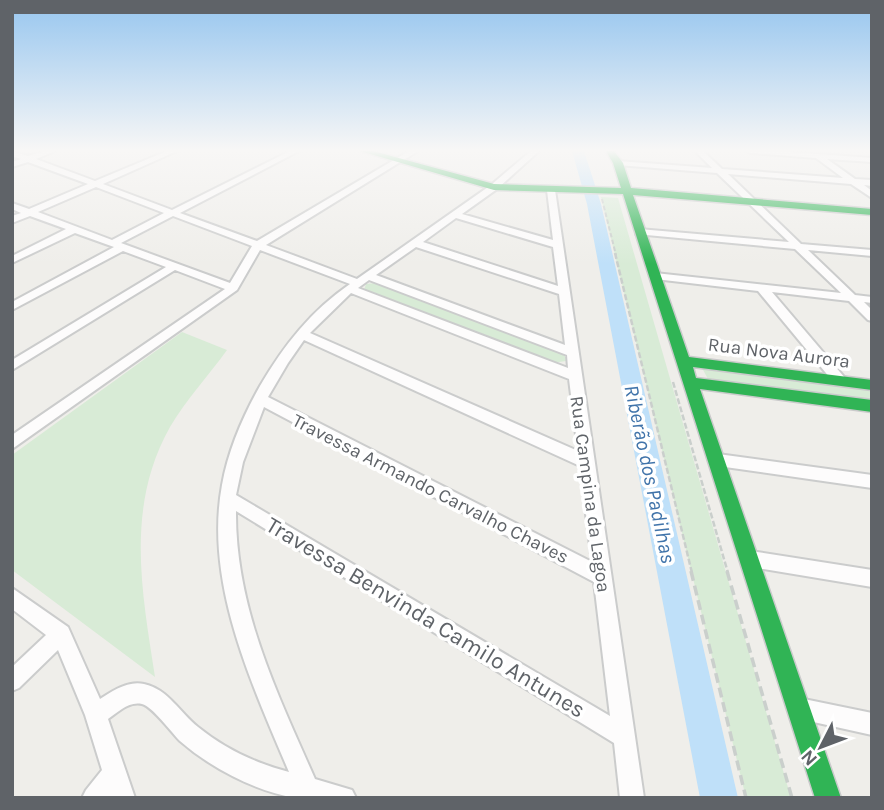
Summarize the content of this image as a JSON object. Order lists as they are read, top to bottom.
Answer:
{
  "streets": {
    "main road": ["Rua Nova Aurora"],
    "street": ["Travessa Armando Carvalho Chaves", "Rua Campina da Lagoa", "Travessa Benvinda Camilo Antunes"]
  },
  "crossings": [
    ["Travessa Armando Carvalho Chaves", "Rua Campina da Lagoa"],
    ["Rua Campina da Lagoa", "Travessa Benvinda Camilo Antunes"]
  ],
  "water": ["Riberão dos Padilhas"],
  "north": "bottom left"
}
